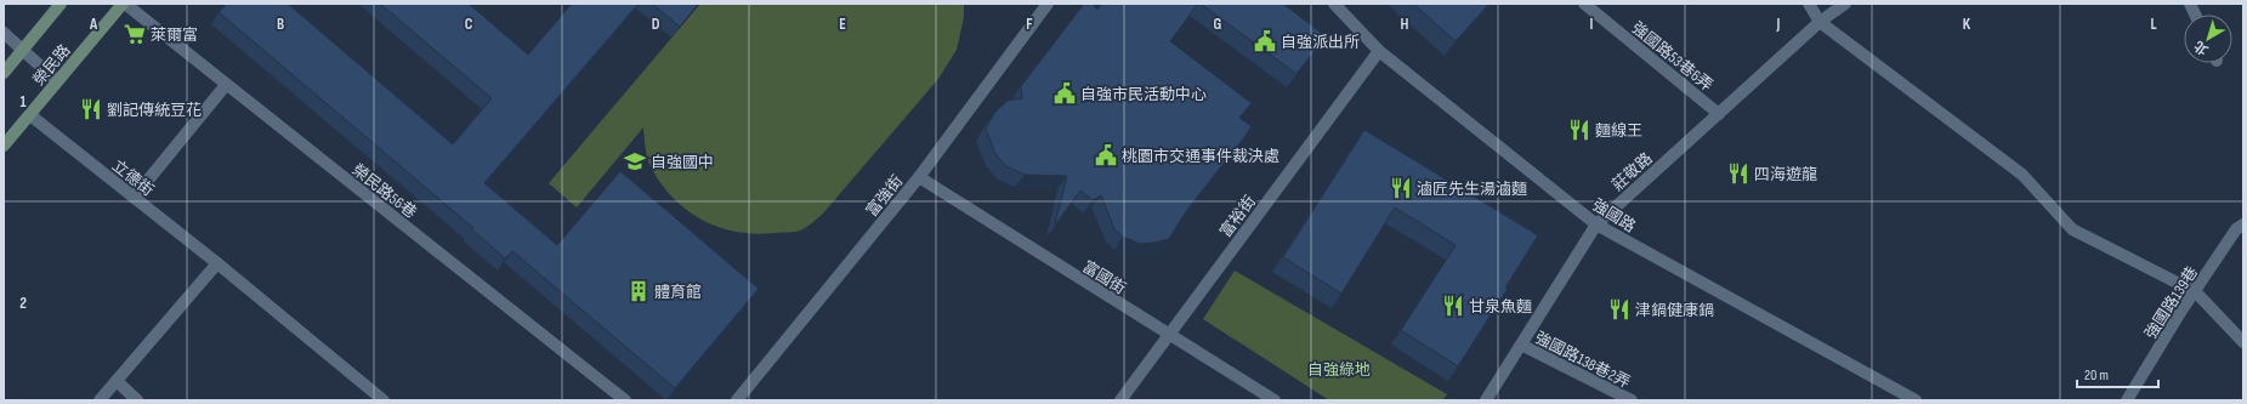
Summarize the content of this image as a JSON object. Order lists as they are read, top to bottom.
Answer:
{
  "streets": {
    "street": [
      "強國路53巷6弄",
      "榮民路",
      "莊敬路",
      "立德街",
      "榮民路56巷",
      "富強街",
      "強國路",
      "富裕街",
      "富國街",
      "強國路139巷",
      "強國路138巷2弄"
    ]
  },
  "crossings": [
    ["強國路53巷6弄", "莊敬路"],
    ["榮民路", "立德街"],
    ["榮民路", "榮民路56巷"],
    ["莊敬路", "強國路"],
    ["莊敬路", "強國路138巷2弄"],
    ["富強街", "富國街"],
    ["強國路", "富裕街"],
    ["富裕街", "富國街"]
  ],
  "parks": ["自強綠地"],
  "places": {
    "supermarket": ["萊爾富"],
    "public building": ["自強派出所", "自強市民活動中心", "桃園市交通事件裁決處"],
    "restaurant": [
      "劉記傳統豆花",
      "麵線王",
      "四海遊龍",
      "滷匠先生湯滷麵",
      "甘泉魚麵",
      "津鍋健康鍋"
    ],
    "school or university": ["自強國中"],
    "building": ["體育館"]
  },
  "scale_bar": "20 m",
  "north": "bottom left",
  "grid": {
    "columns": [
      "A",
      "B",
      "C",
      "D",
      "E",
      "F",
      "G",
      "H",
      "I",
      "J",
      "K",
      "L"
    ],
    "rows": ["1", "2"]
  }
}
